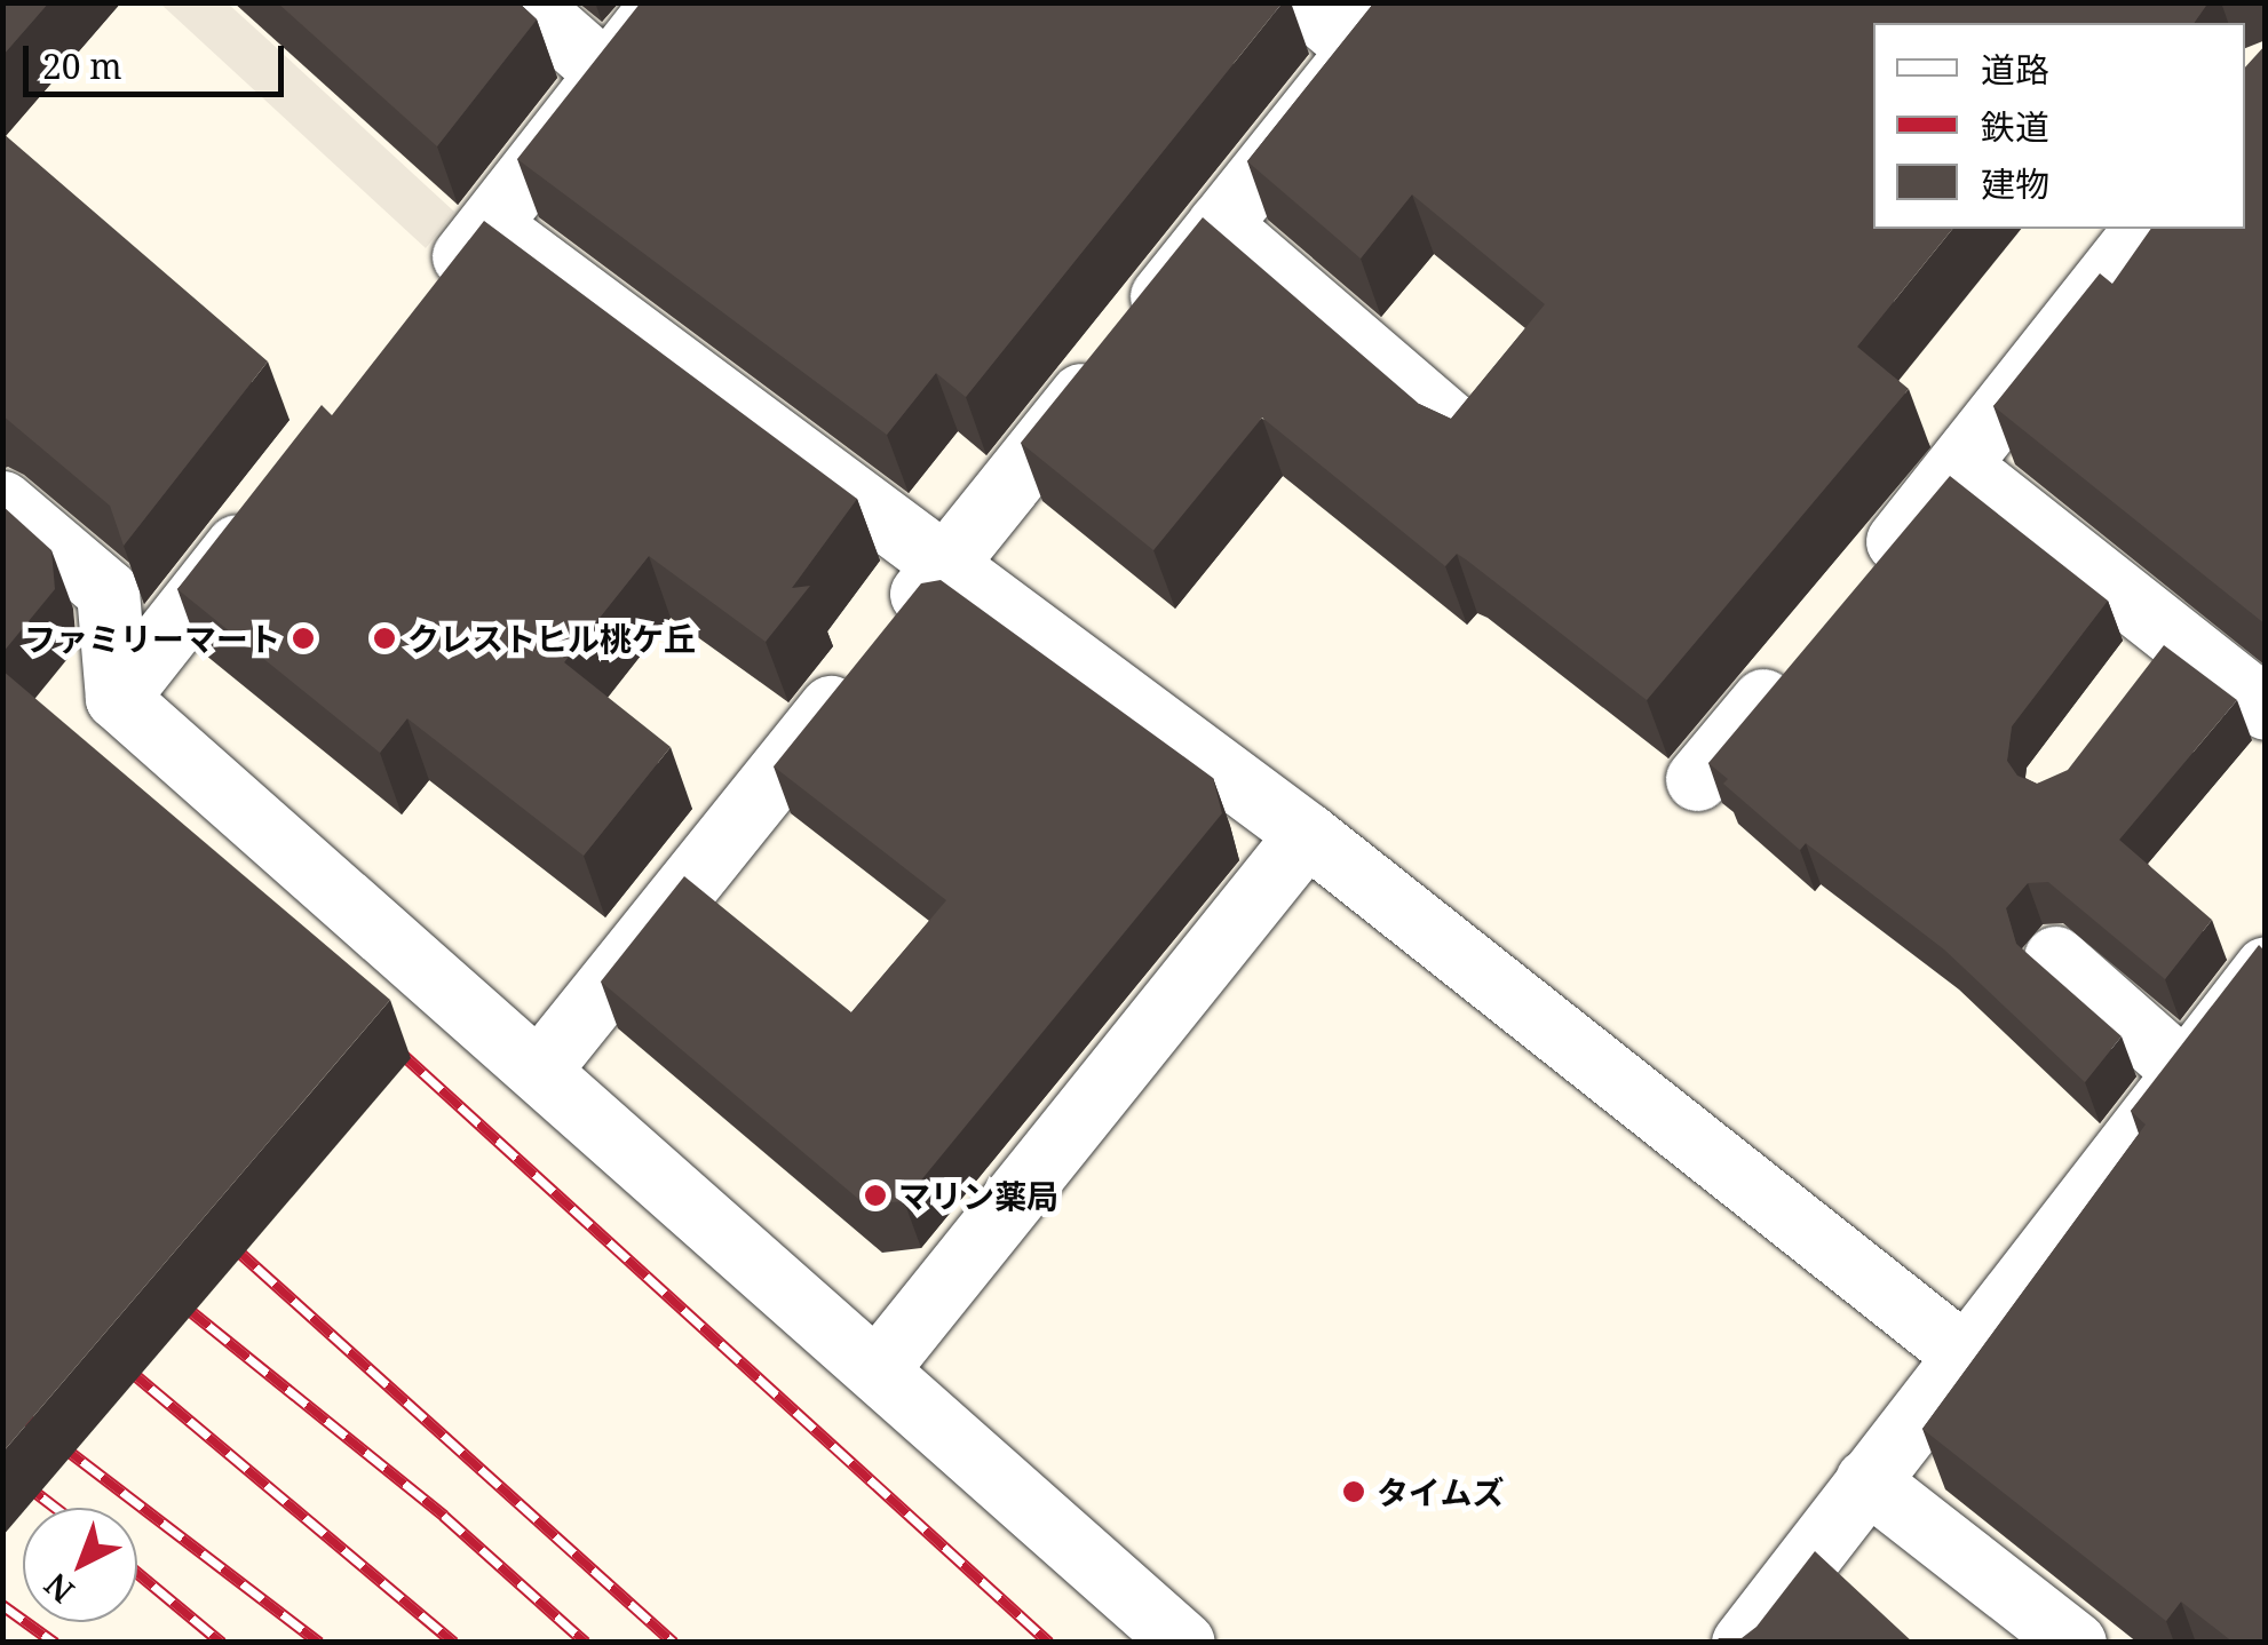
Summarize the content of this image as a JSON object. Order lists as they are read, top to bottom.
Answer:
{
  "places": [
    "ファミリーマート",
    "クレストヒル桃ケ丘",
    "マリン薬局",
    "タイムズ"
  ],
  "legend": ["道路", "鉄道", "建物"],
  "scale_bar": "20 m",
  "north": "bottom left"
}
